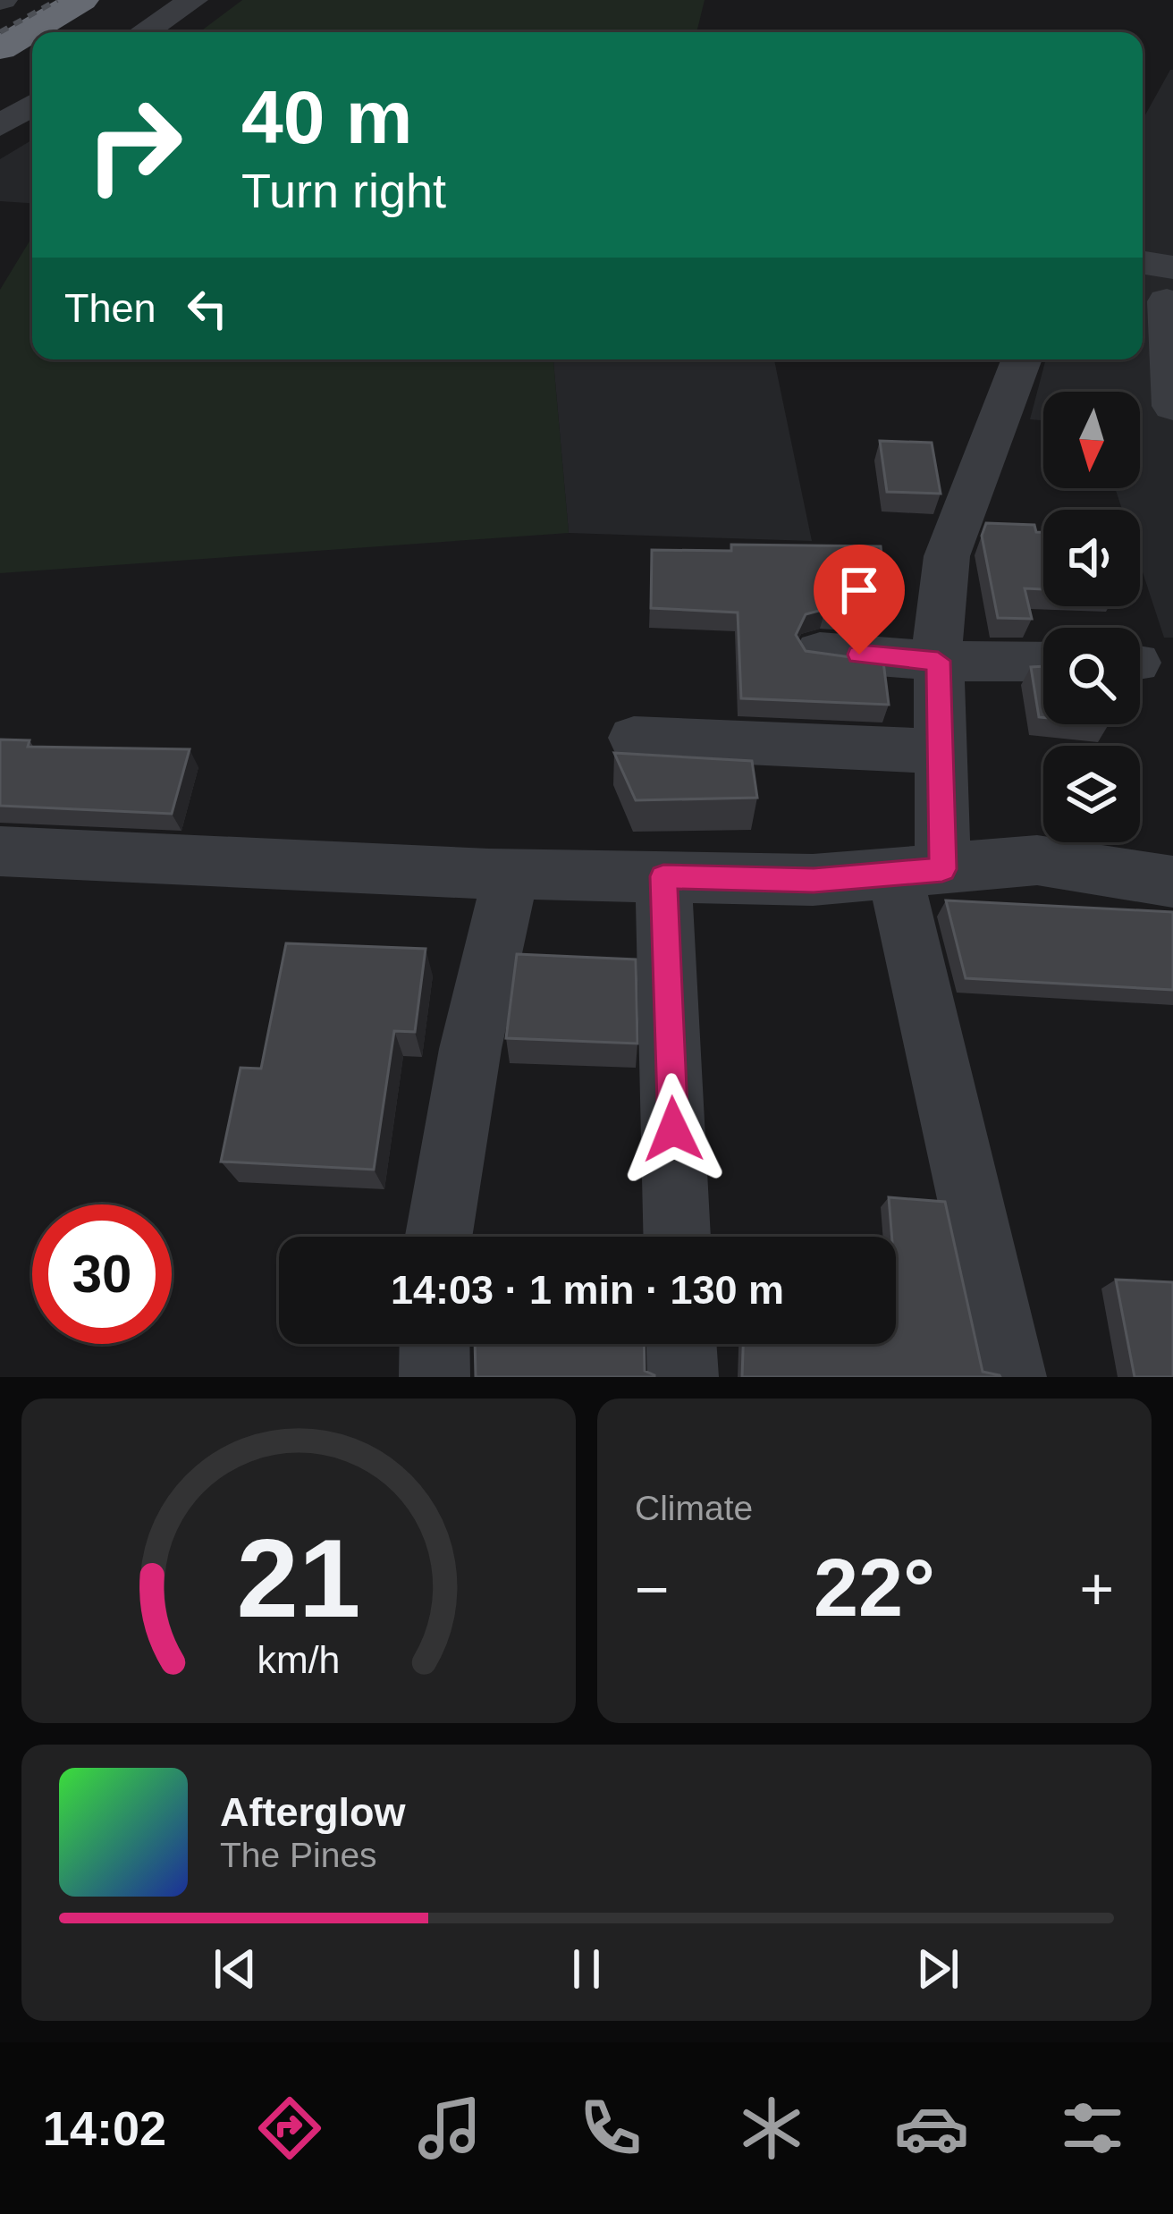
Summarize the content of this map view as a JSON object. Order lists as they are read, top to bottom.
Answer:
{
  "north": "bottom",
  "page": {
    "turn": ["40 m", "Turn right"],
    "then": "Then",
    "limit": "30",
    "trip": "14:03 · 1 min · 130 m",
    "tile": "Climate",
    "heat": ["−", "22°", "+"],
    "song": ["Afterglow", "The Pines"],
    "tabs": "14:02",
    "gauge": ["21", "km/h"]
  }
}
